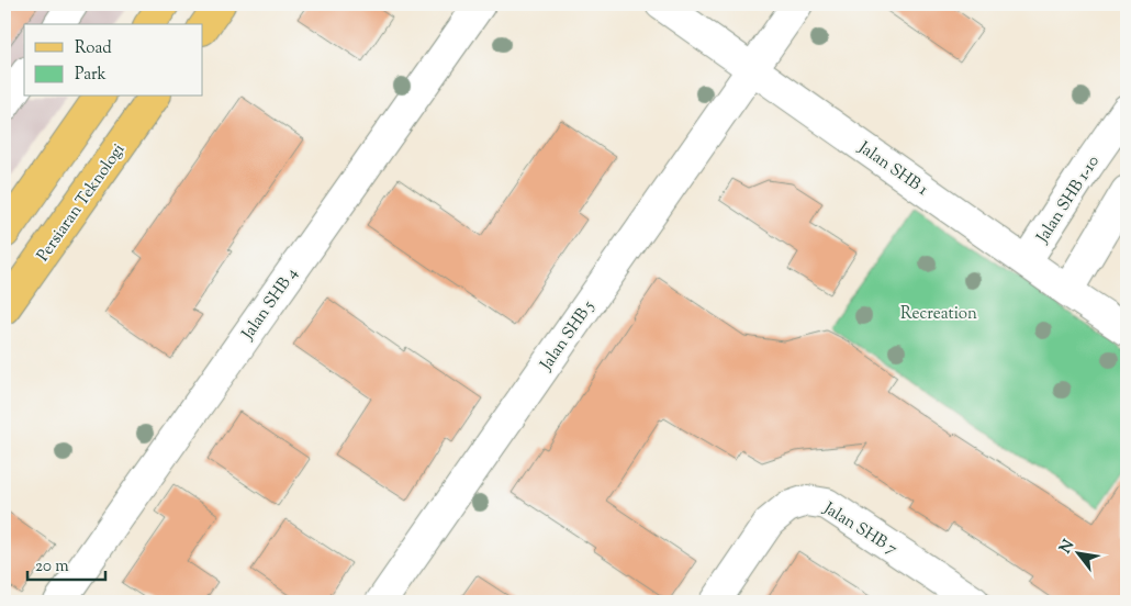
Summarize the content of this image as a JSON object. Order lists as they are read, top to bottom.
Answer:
{
  "streets": {
    "main road": ["Persiaran Teknologi"],
    "street": [
      "Jalan SHB 1",
      "Jalan SHB 1-10",
      "Jalan SHB 4",
      "Jalan SHB 5",
      "Jalan SHB 7"
    ]
  },
  "crossings": [
    ["Jalan SHB 1", "Jalan SHB 1-10"],
    ["Jalan SHB 1", "Jalan SHB 5"]
  ],
  "parks": ["Recreation"],
  "legend": ["Road", "Park"],
  "scale_bar": "20 m",
  "north": "top left"
}
